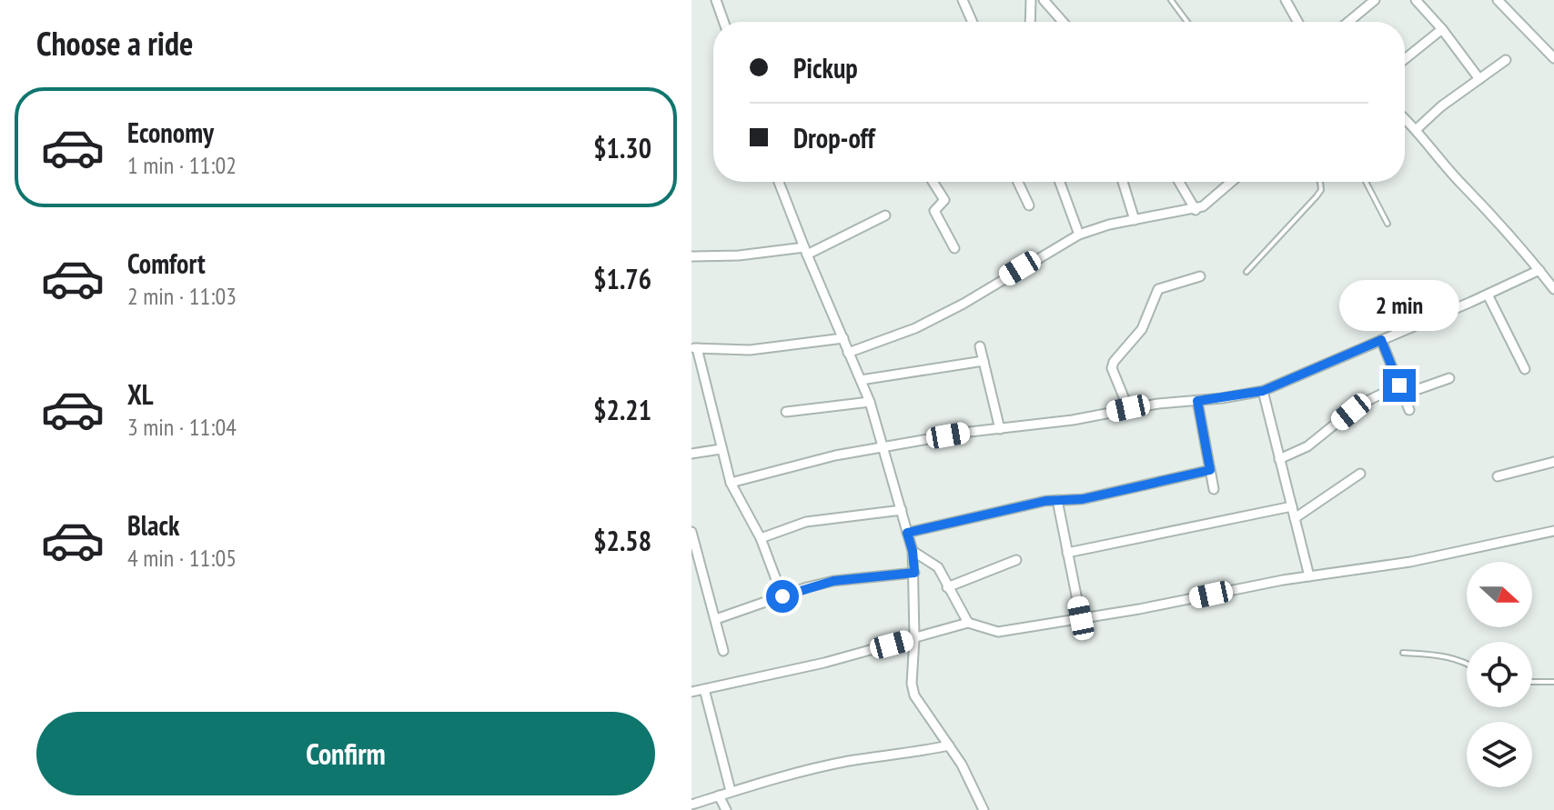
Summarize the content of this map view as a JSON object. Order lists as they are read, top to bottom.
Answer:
{
  "north": "right",
  "page": {
    "heading": "Choose a ride",
    "banner": ["Pickup", "Drop-off"],
    "list": [
      {
        "name": "Economy",
        "note": "1 min · 11:02",
        "value": "$1.30"
      },
      {
        "name": "Comfort",
        "note": "2 min · 11:03",
        "value": "$1.76"
      },
      {
        "name": "XL",
        "note": "3 min · 11:04",
        "value": "$2.21"
      },
      {
        "name": "Black",
        "note": "4 min · 11:05",
        "value": "$2.58"
      }
    ],
    "bubble": "2 min",
    "buttons": "Confirm"
  }
}
